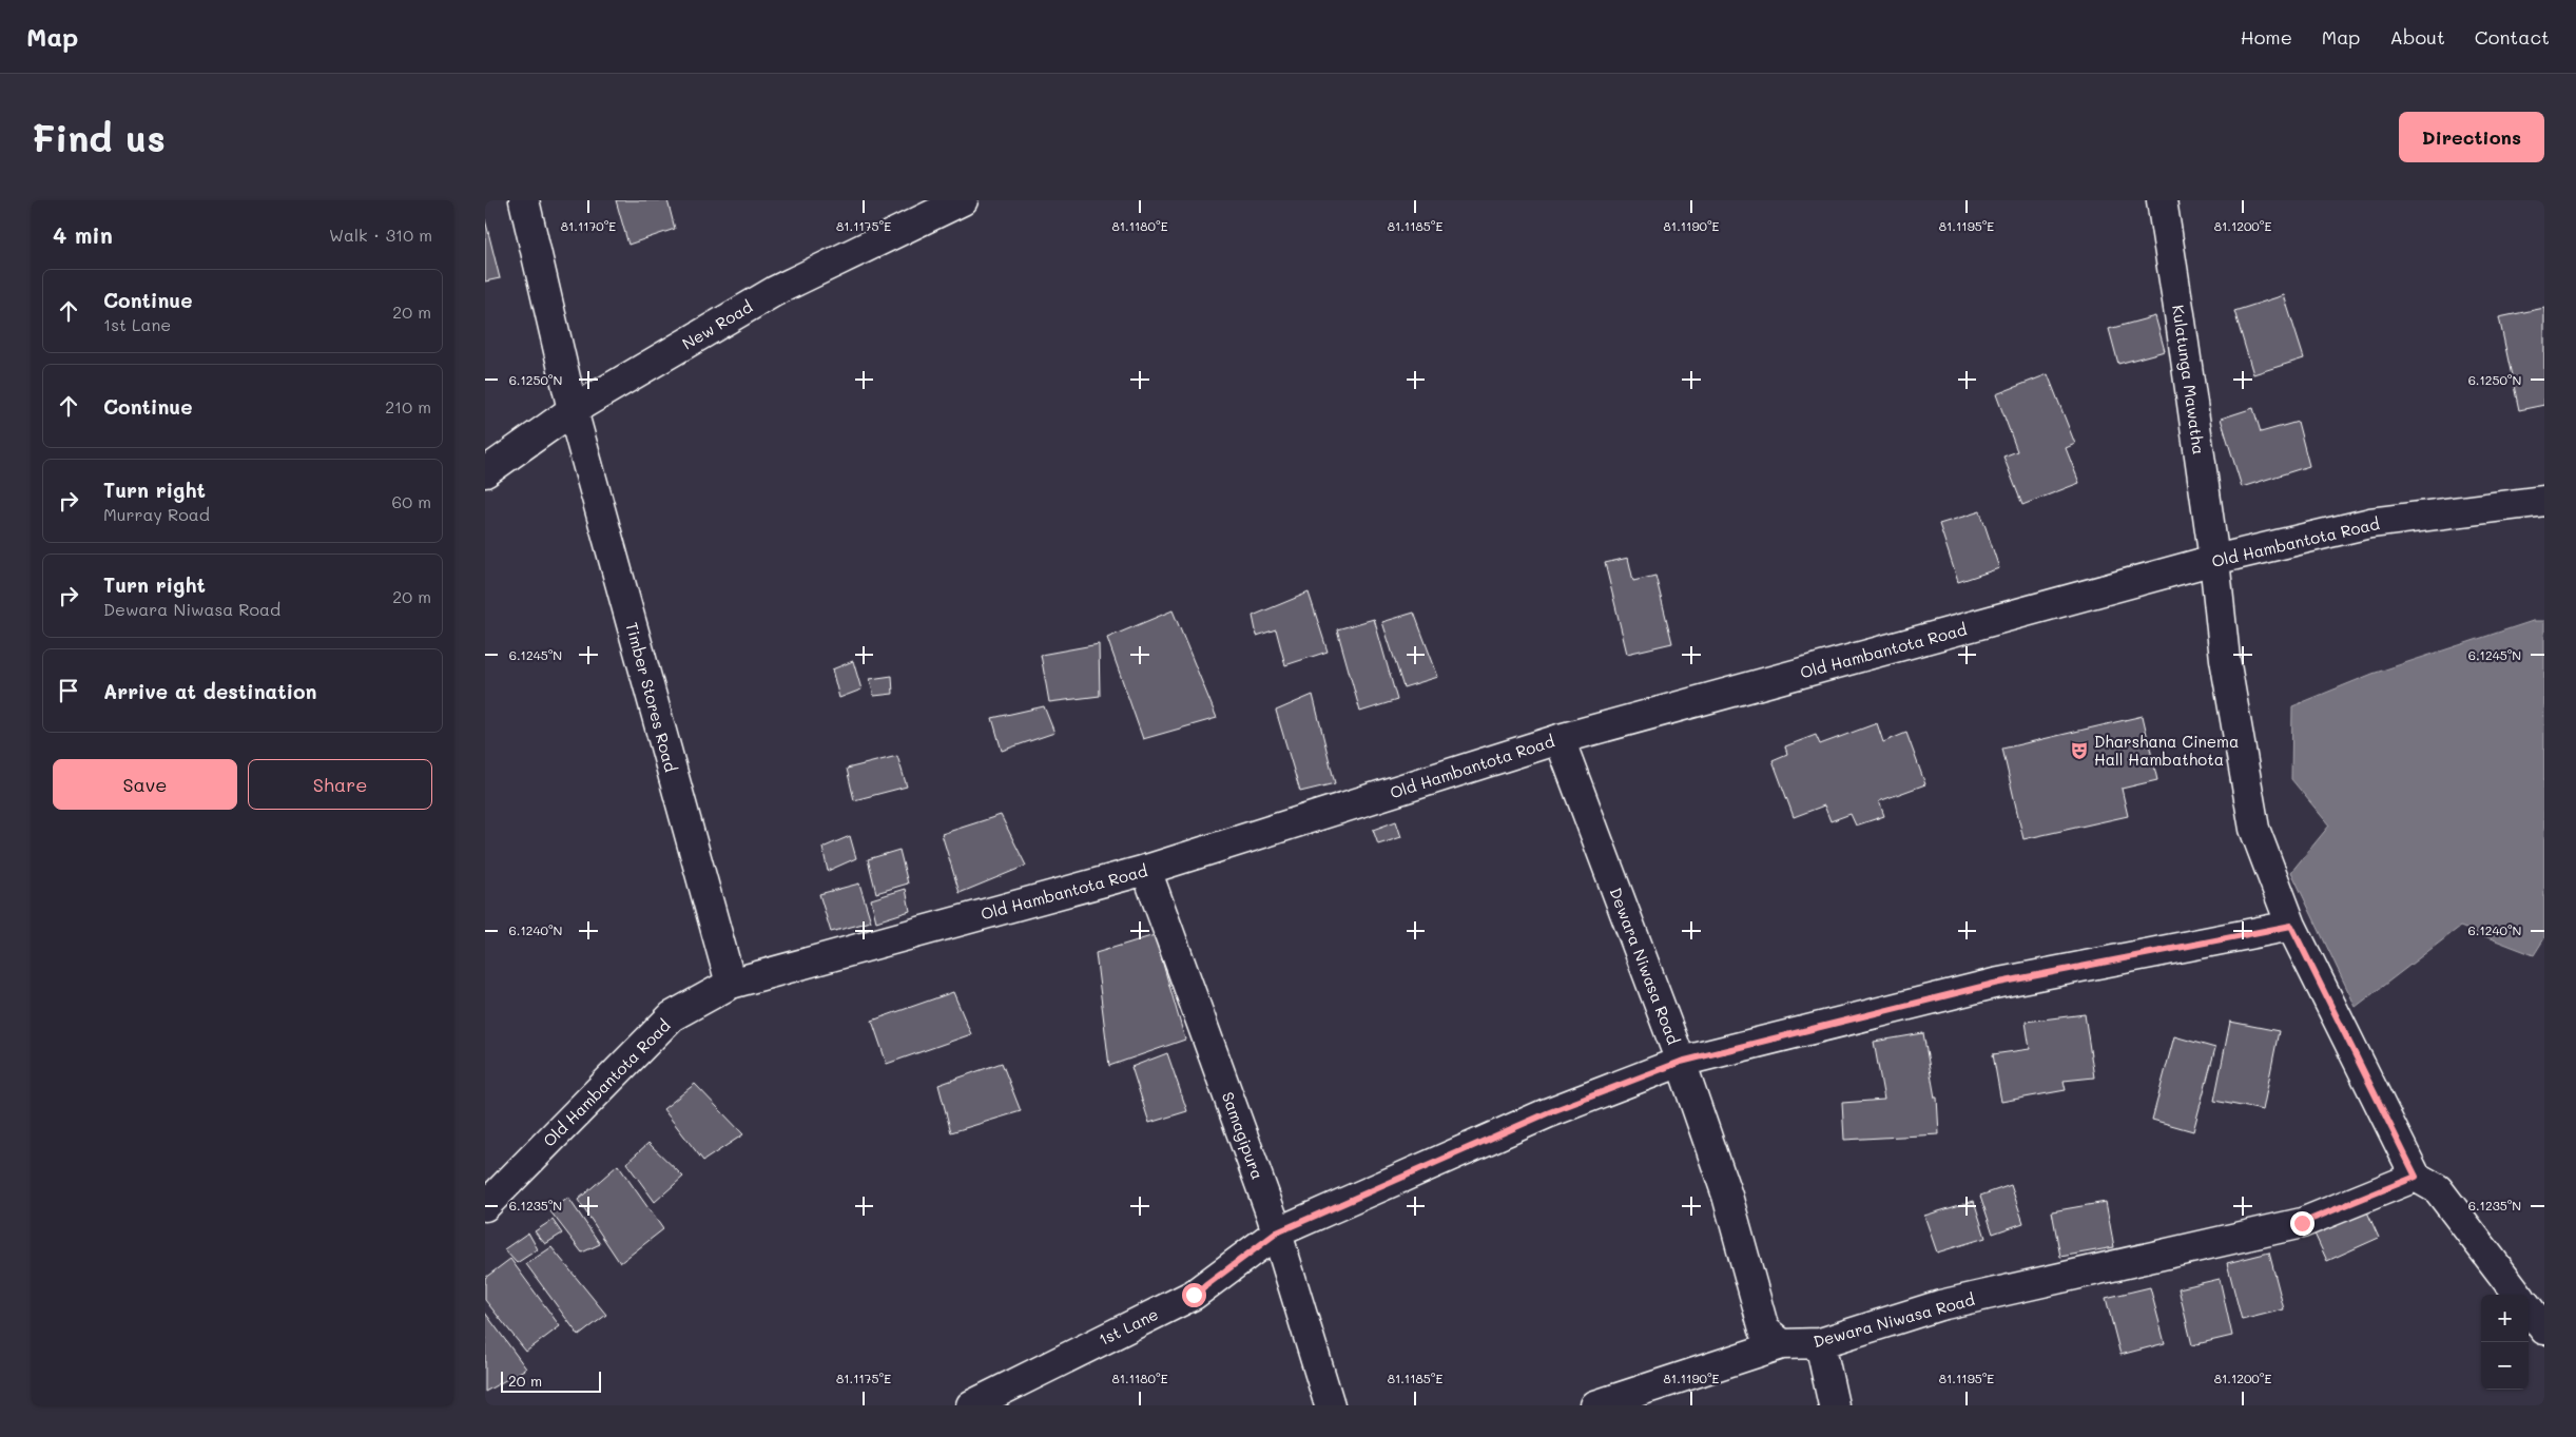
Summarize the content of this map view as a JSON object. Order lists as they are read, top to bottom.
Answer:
{
  "streets": {
    "main road": [
      "New Road",
      "Kulatunga Mawatha",
      "Old Hambantota Road",
      "Timber Stores Road",
      "Dewara Niwasa Road",
      "Samagipura",
      "1st Lane"
    ]
  },
  "crossings": [
    ["New Road", "Timber Stores Road"],
    ["Kulatunga Mawatha", "Old Hambantota Road"],
    ["Kulatunga Mawatha", "Dewara Niwasa Road"],
    ["Kulatunga Mawatha", "1st Lane"],
    ["Old Hambantota Road", "Timber Stores Road"],
    ["Old Hambantota Road", "Dewara Niwasa Road"],
    ["Old Hambantota Road", "Samagipura"],
    ["Dewara Niwasa Road", "1st Lane"],
    ["Samagipura", "1st Lane"]
  ],
  "places": {
    "theatre": ["Dharshana Cinema Hall Hambathota"]
  },
  "scale_bar": "20 m",
  "page": {
    "header": "Map",
    "nav": [
      "Home",
      "Map",
      "About",
      "Contact"
    ],
    "buttons": [
      "Directions",
      ["Save", "Share"]
    ],
    "title": "Find us",
    "heading": ["4 min", "Walk · 310 m"],
    "list": [
      ["Continue", "1st Lane", "20 m"],
      ["Continue", "210 m"],
      ["Turn right", "Murray Road", "60 m"],
      ["Turn right", "Dewara Niwasa Road", "20 m"],
      "Arrive at destination"
    ],
    "map_buttons": ["+", "−"],
    "scale": "20 m"
  },
  "coordinates": [
    "81.1170°E",
    "81.1175°E",
    "81.1180°E",
    "81.1185°E",
    "81.1190°E",
    "81.1195°E",
    "81.1200°E",
    "6.1250°N",
    "6.1245°N",
    "6.1240°N",
    "6.1235°N"
  ]
}
